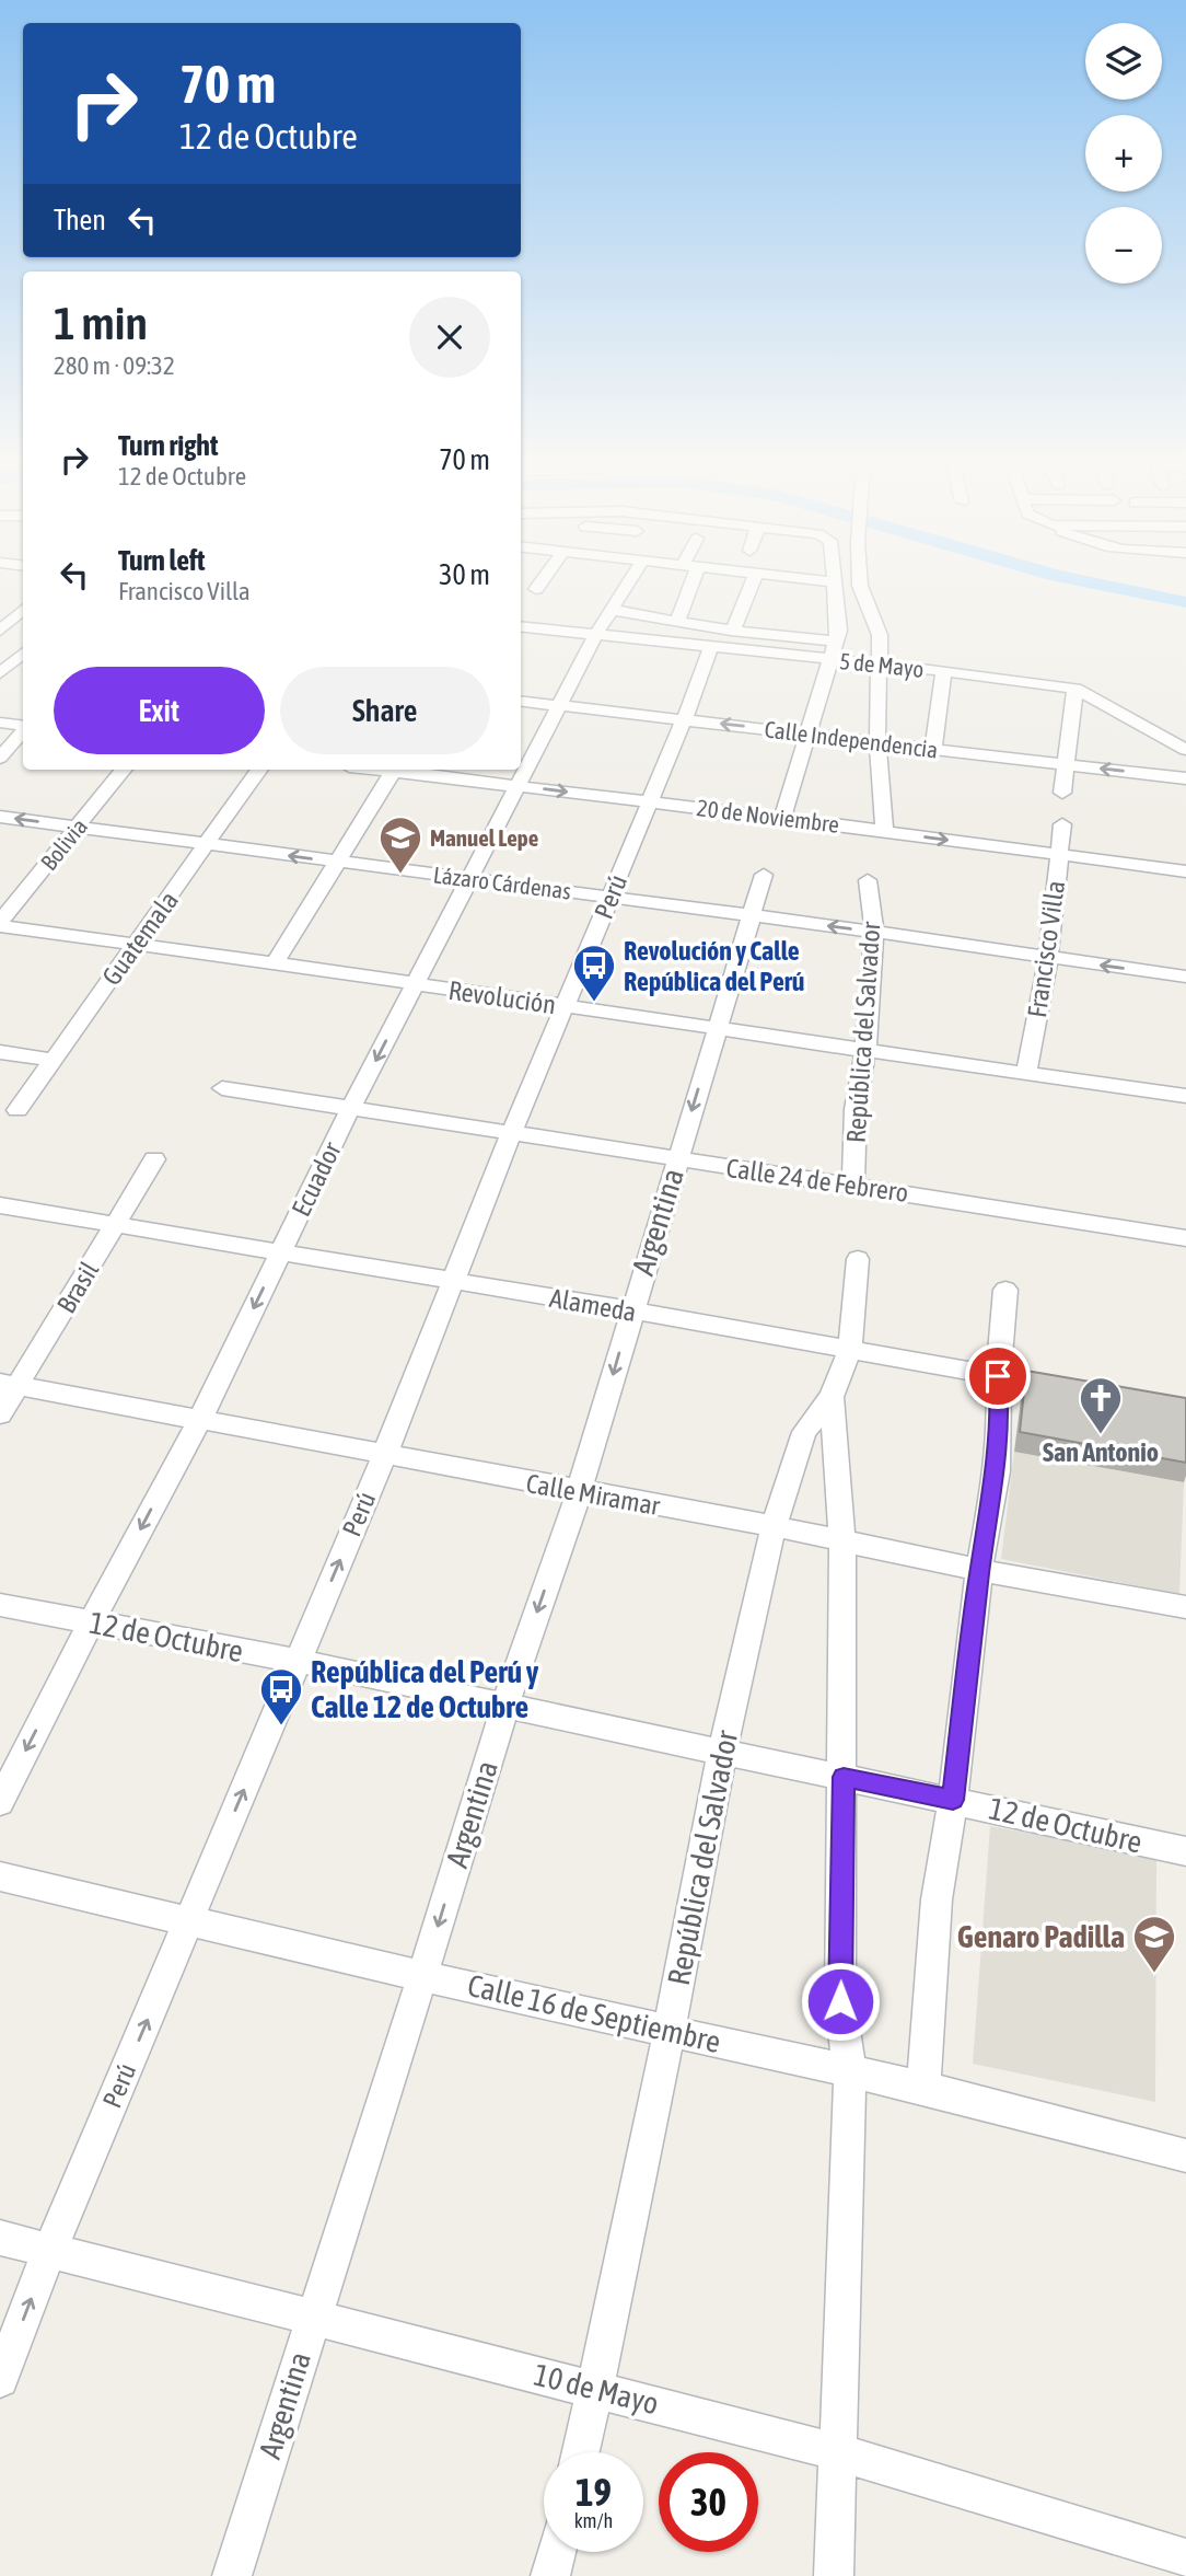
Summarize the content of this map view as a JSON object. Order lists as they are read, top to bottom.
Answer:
{
  "streets": {
    "street": [
      "5 de Mayo",
      "Calle Independencia",
      "20 de Noviembre",
      "Bolivia",
      "Lázaro Cárdenas",
      "Perú",
      "Guatemala",
      "Francisco Villa",
      "Revolución",
      "República del Salvador",
      "Ecuador",
      "Calle 24 de Febrero",
      "Argentina",
      "Brasil",
      "Alameda",
      "Calle Miramar",
      "12 de Octubre",
      "Calle 16 de Septiembre",
      "10 de Mayo"
    ]
  },
  "crossings": [
    ["5 de Mayo", "Perú"],
    ["5 de Mayo", "Ecuador"],
    ["Calle Independencia", "Perú"],
    ["Calle Independencia", "Ecuador"],
    ["20 de Noviembre", "Perú"],
    ["20 de Noviembre", "Francisco Villa"],
    ["20 de Noviembre", "Ecuador"],
    ["Bolivia", "Lázaro Cárdenas"],
    ["Bolivia", "Revolución"],
    ["Lázaro Cárdenas", "Perú"],
    ["Lázaro Cárdenas", "Guatemala"],
    ["Lázaro Cárdenas", "Francisco Villa"],
    ["Lázaro Cárdenas", "República del Salvador"],
    ["Lázaro Cárdenas", "Ecuador"],
    ["Lázaro Cárdenas", "Argentina"],
    ["Perú", "Revolución"],
    ["Perú", "Calle 24 de Febrero"],
    ["Perú", "Alameda"],
    ["Perú", "Calle Miramar"],
    ["Perú", "12 de Octubre"],
    ["Perú", "Calle 16 de Septiembre"],
    ["Perú", "10 de Mayo"],
    ["Guatemala", "Revolución"],
    ["Francisco Villa", "Revolución"],
    ["Revolución", "República del Salvador"],
    ["Revolución", "Ecuador"],
    ["Revolución", "Argentina"],
    ["República del Salvador", "Calle 24 de Febrero"],
    ["República del Salvador", "Alameda"],
    ["República del Salvador", "Calle Miramar"],
    ["República del Salvador", "12 de Octubre"],
    ["República del Salvador", "Calle 16 de Septiembre"],
    ["República del Salvador", "10 de Mayo"],
    ["Ecuador", "Calle 24 de Febrero"],
    ["Ecuador", "Alameda"],
    ["Ecuador", "Calle Miramar"],
    ["Ecuador", "12 de Octubre"],
    ["Calle 24 de Febrero", "Argentina"],
    ["Argentina", "Alameda"],
    ["Argentina", "Calle Miramar"],
    ["Argentina", "12 de Octubre"],
    ["Argentina", "Calle 16 de Septiembre"],
    ["Argentina", "10 de Mayo"],
    ["Brasil", "Alameda"],
    ["Brasil", "Calle Miramar"]
  ],
  "one_way": [
    "20 de Noviembre",
    "Lázaro Cárdenas",
    "Perú",
    "Ecuador",
    "Argentina"
  ],
  "places": {
    "school or university": ["Manuel Lepe", "Genaro Padilla"],
    "bus stop": ["Revolución y Calle República del Perú", "República del Perú y Calle 12 de Octubre"],
    "church": ["San Antonio"]
  },
  "page": {
    "map_buttons": ["+", "−"],
    "turn": ["70 m", "12 de Octubre"],
    "then": "Then",
    "heading": ["1 min", "280 m · 09:32"],
    "list": [
      {
        "name": "Turn right",
        "note": "12 de Octubre",
        "value": "70 m"
      },
      {
        "name": "Turn left",
        "note": "Francisco Villa",
        "value": "30 m"
      }
    ],
    "buttons": ["Exit", "Share"],
    "speed": "19 km/h",
    "limit": "30"
  }
}
